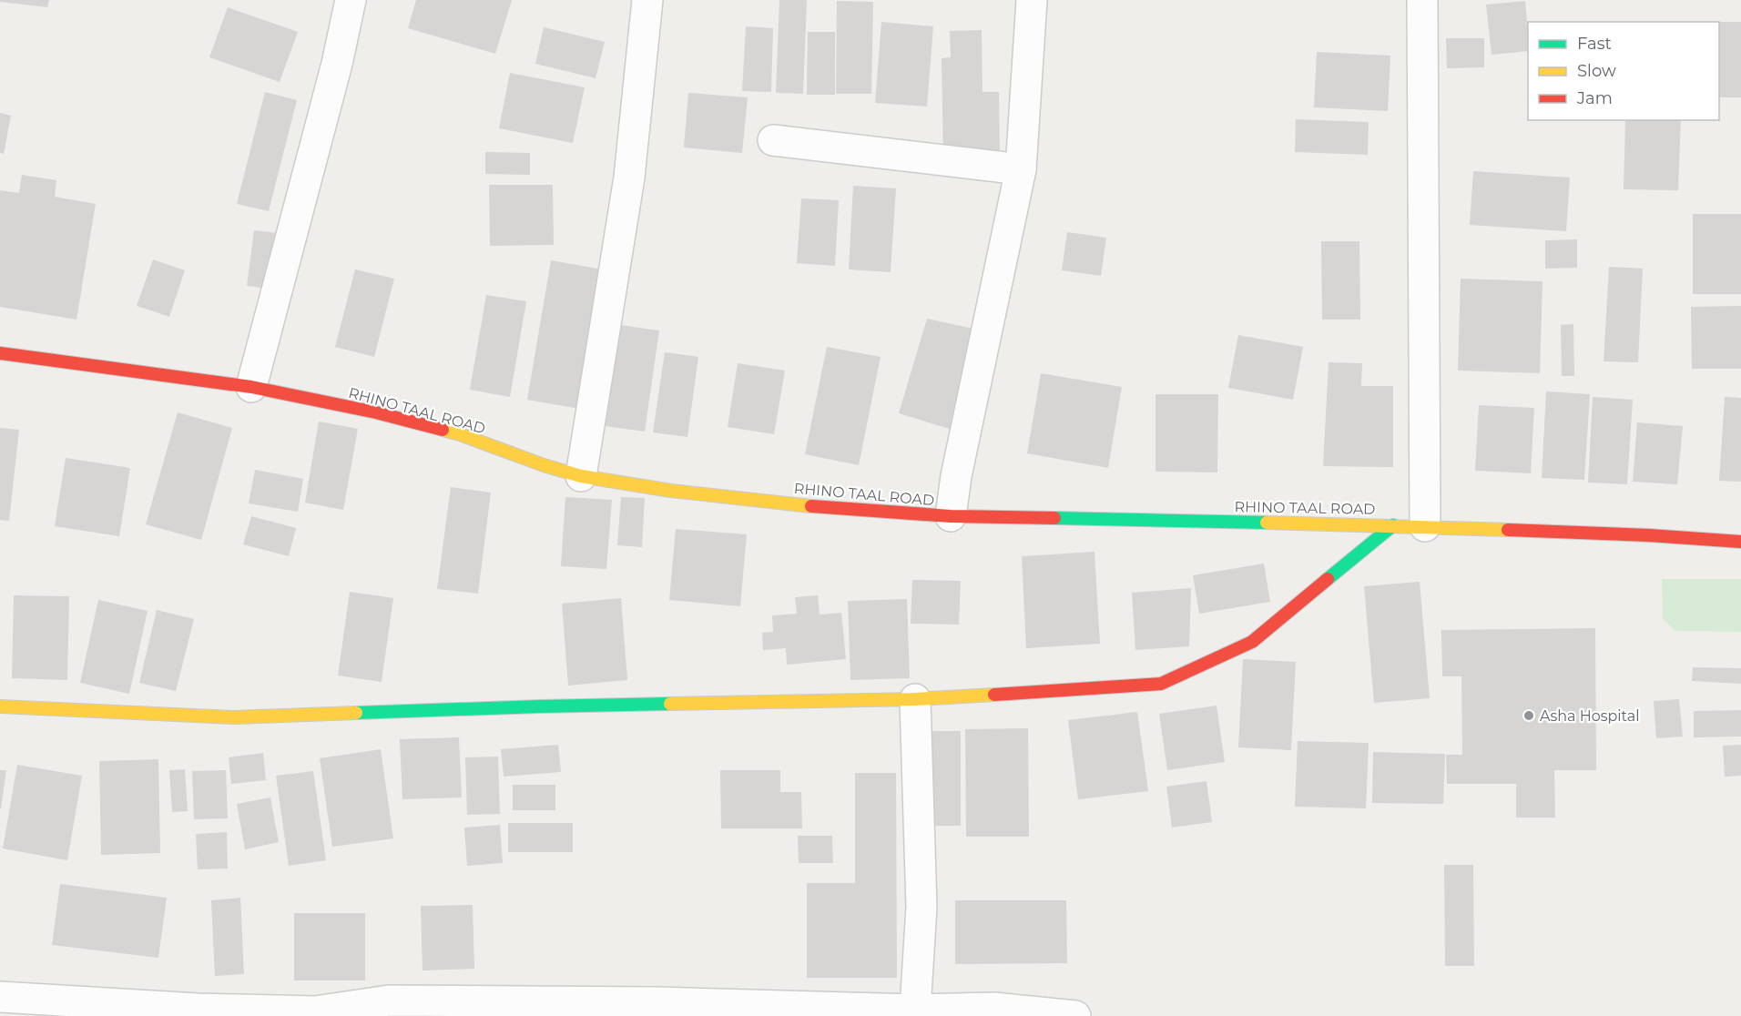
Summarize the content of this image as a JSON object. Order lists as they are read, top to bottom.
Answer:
{
  "streets": {
    "street": ["RHINO TAAL ROAD"]
  },
  "places": ["Asha Hospital"],
  "legend": ["Fast", "Slow", "Jam"]
}
